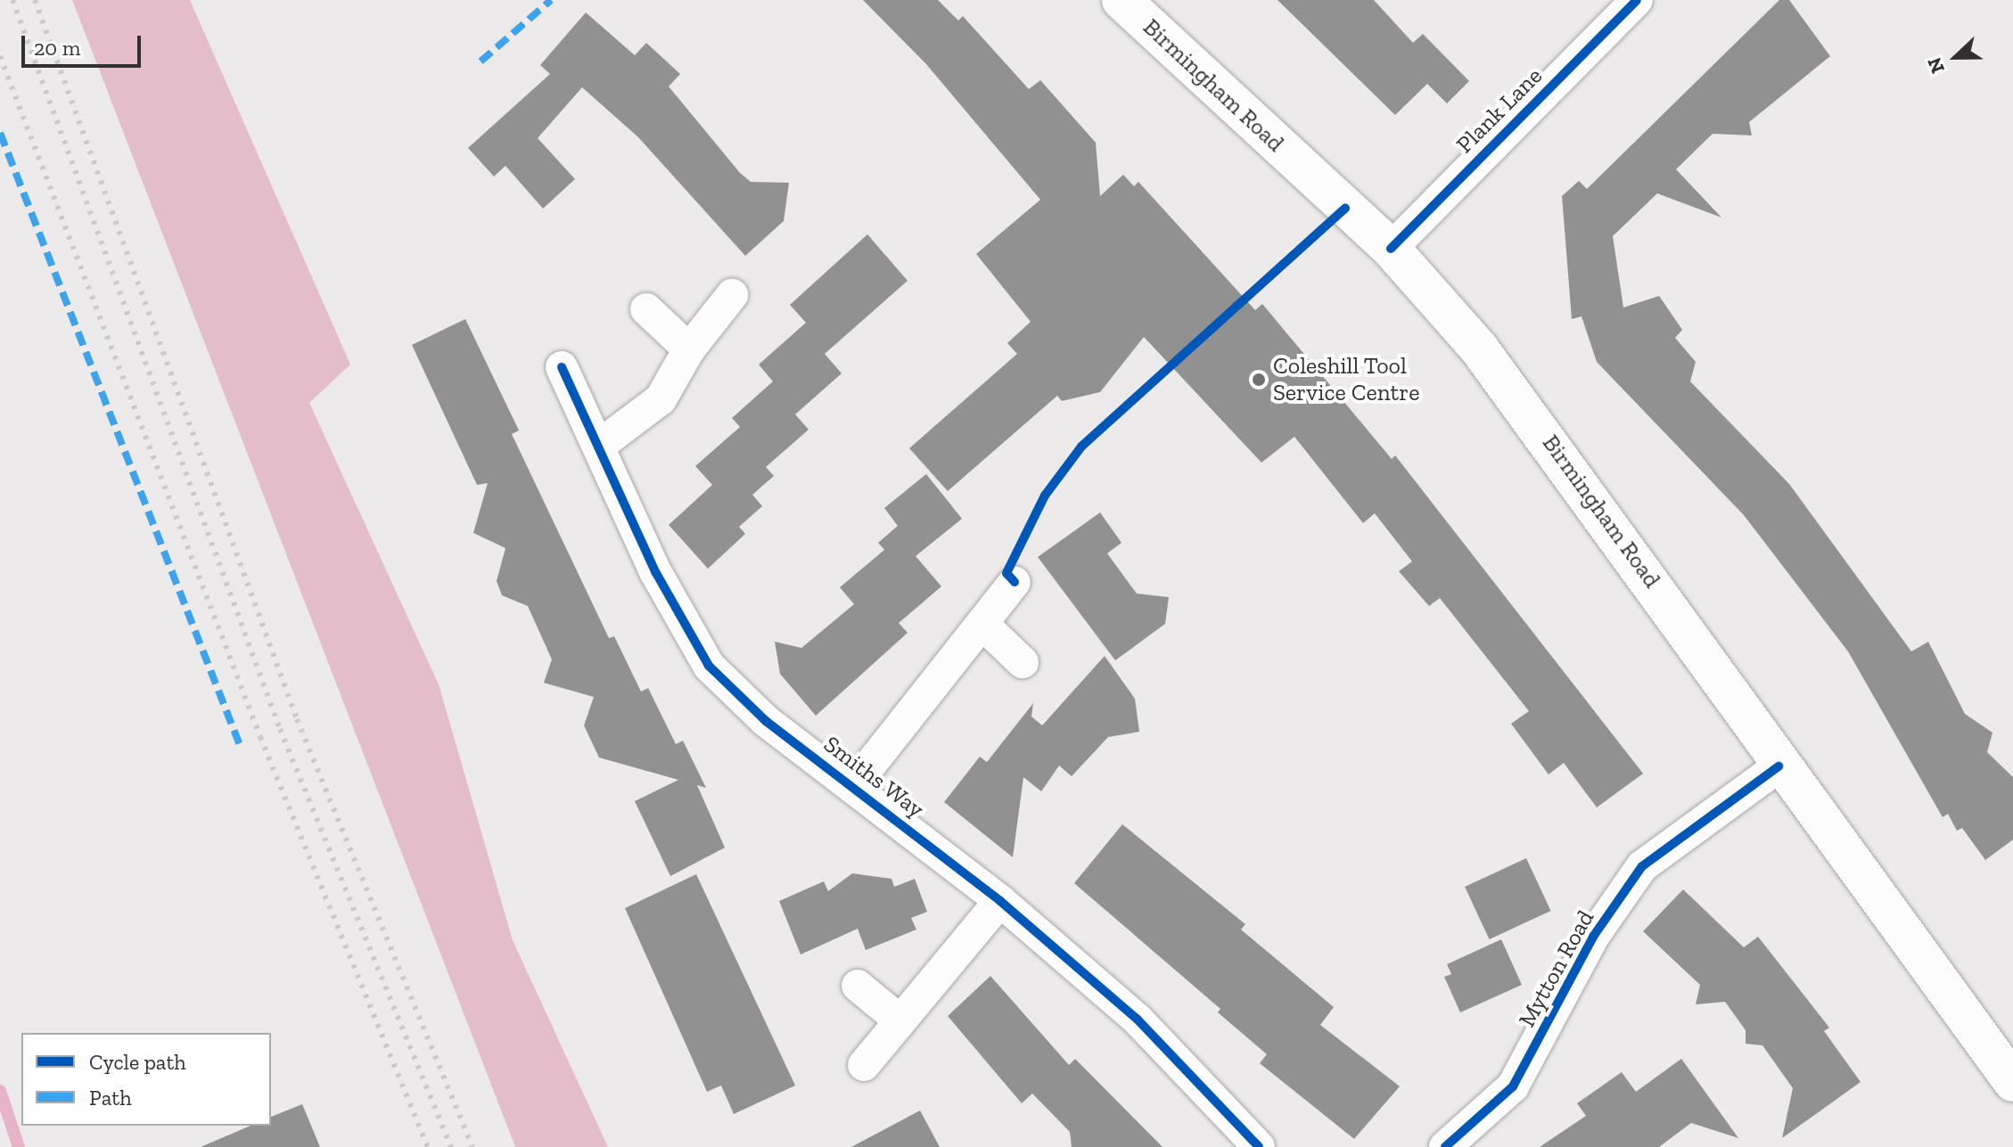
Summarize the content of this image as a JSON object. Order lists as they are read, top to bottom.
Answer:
{
  "streets": {
    "main road": ["Birmingham Road"],
    "street": ["Plank Lane", "Smiths Way", "Mytton Road"]
  },
  "crossings": [
    ["Birmingham Road", "Plank Lane"],
    ["Birmingham Road", "Mytton Road"]
  ],
  "places": ["Coleshill Tool Service Centre"],
  "legend": ["Cycle path", "Path"],
  "scale_bar": "20 m",
  "north": "left"
}
